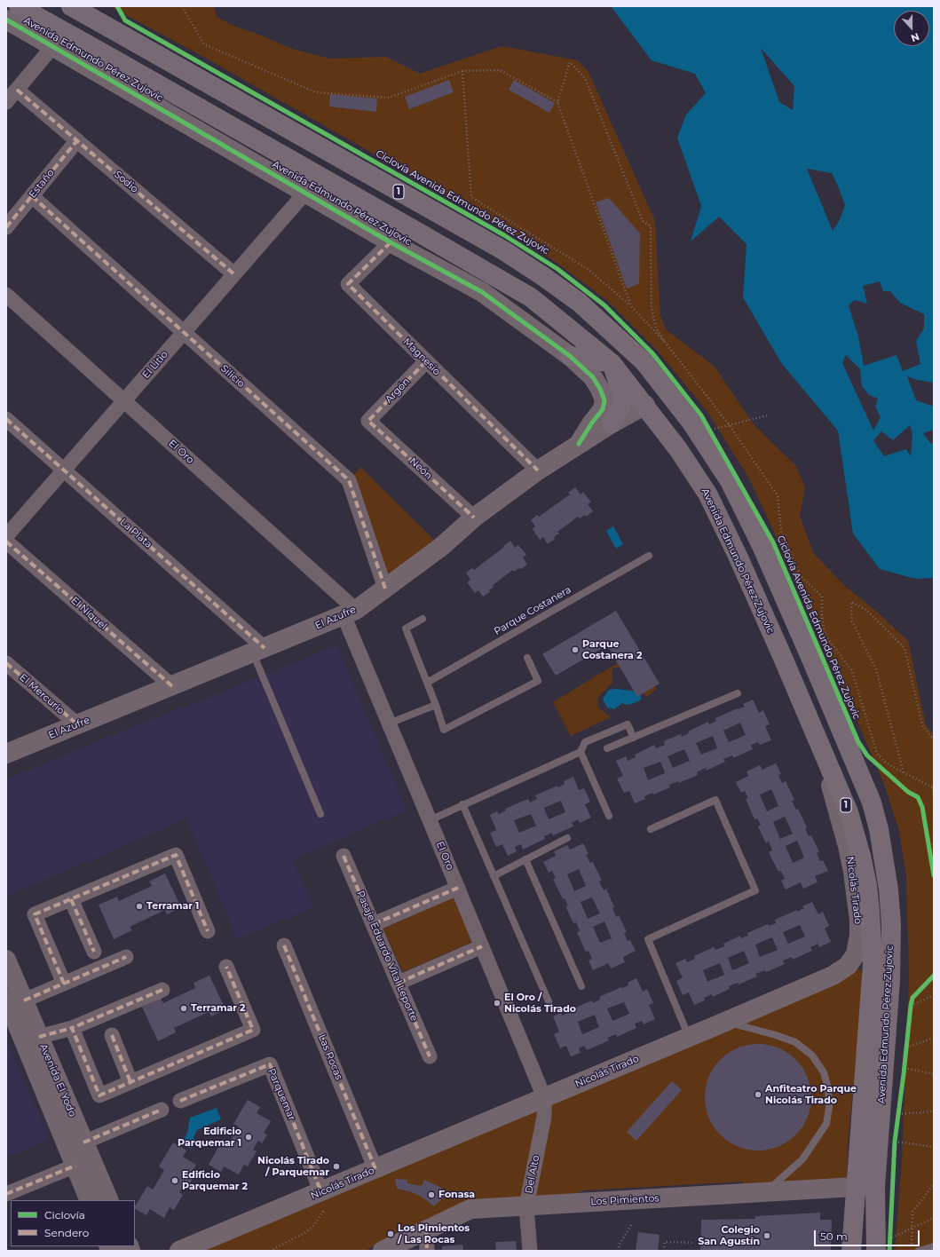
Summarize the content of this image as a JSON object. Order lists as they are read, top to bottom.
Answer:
{
  "streets": {
    "highway": ["Avenida Edmundo Pérez Zujovic", "1"],
    "street": [
      "Sodio",
      "Estaño",
      "Magnesio",
      "El Litio",
      "Silicio",
      "Argón",
      "El Oro",
      "Neón",
      "La Plata",
      "El Níquel",
      "El Azufre",
      "El Mercurio",
      "Nicolás Tirado",
      "Pasaje Eduardo Vital Leporte",
      "Las Rocas",
      "Avenida El Yodo",
      "Parquemar",
      "Del Alto",
      "Los Pimientos"
    ],
    "lane": ["Parque Costanera"],
    "cycle path": ["Ciclovía Avenida Edmundo Pérez Zujovic"]
  },
  "crossings": [
    ["Avenida Edmundo Pérez Zujovic", "Magnesio"],
    ["Avenida Edmundo Pérez Zujovic", "El Litio"],
    ["Avenida Edmundo Pérez Zujovic", "El Azufre"],
    ["Avenida Edmundo Pérez Zujovic", "Nicolás Tirado"],
    ["Avenida Edmundo Pérez Zujovic", "Los Pimientos"],
    ["Sodio", "Estaño"],
    ["Sodio", "El Litio"],
    ["Estaño", "Silicio"],
    ["Magnesio", "Argón"],
    ["Magnesio", "El Azufre"],
    ["El Litio", "Silicio"],
    ["El Litio", "El Oro"],
    ["El Litio", "La Plata"],
    ["Silicio", "El Azufre"],
    ["Argón", "Neón"],
    ["El Oro", "El Azufre"],
    ["El Oro", "Nicolás Tirado"],
    ["El Oro", "Del Alto"],
    ["Neón", "El Azufre"],
    ["La Plata", "El Azufre"],
    ["El Níquel", "El Azufre"],
    ["El Azufre", "El Mercurio"],
    ["Nicolás Tirado", "Las Rocas"],
    ["Nicolás Tirado", "Parquemar"],
    ["Nicolás Tirado", "Del Alto"],
    ["Del Alto", "Los Pimientos"]
  ],
  "places": [
    "Parque Costanera 2",
    "Terramar 1",
    "El Oro / Nicolás Tirado",
    "Terramar 2",
    "Anfiteatro Parque Nicolás Tirado",
    "Edificio Parquemar 1",
    "Nicolás Tirado / Parquemar",
    "Edificio Parquemar 2",
    "Fonasa",
    "Los Pimientos / Las Rocas",
    "Colegio San Agustín"
  ],
  "legend": ["Ciclovía", "Sendero"],
  "scale_bar": "50 m",
  "north": "bottom"
}
